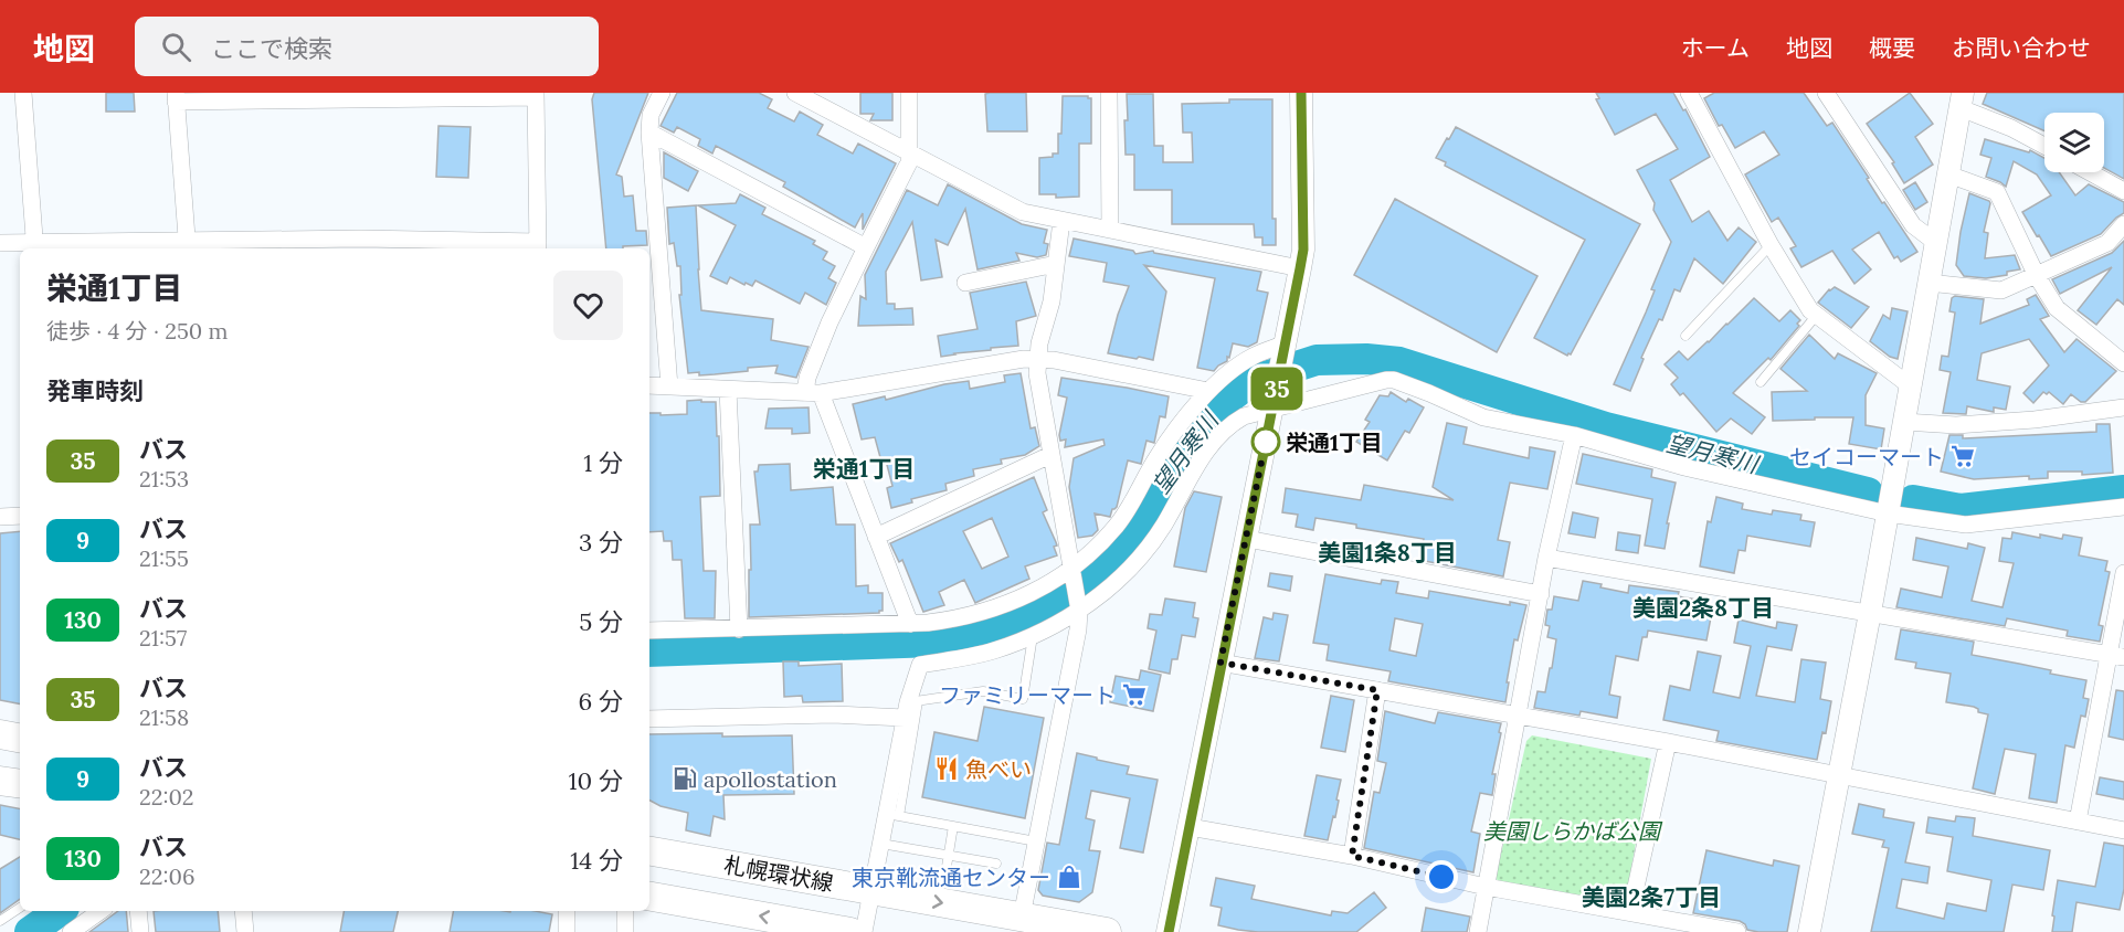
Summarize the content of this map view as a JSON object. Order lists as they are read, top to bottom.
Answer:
{
  "streets": {
    "main road": ["札幌環状線"]
  },
  "districts": [
    "栄通1丁目",
    "美園1条8丁目",
    "美園2条8丁目",
    "美園2条7丁目"
  ],
  "water": ["望月寒川"],
  "parks": ["美園しらかば公園"],
  "places": {
    "other": ["栄通1丁目"],
    "supermarket": ["セイコーマート", "ファミリーマート"],
    "restaurant": ["魚べい"],
    "fuel station": ["apollostation"],
    "shop": ["東京靴流通センター"]
  },
  "lines": ["bus line 35"],
  "page": {
    "header": "地図",
    "search": "ここで検索",
    "nav": [
      "ホーム",
      "地図",
      "概要",
      "お問い合わせ"
    ],
    "on_map": "35",
    "heading": [
      ["栄通1丁目", "徒歩 · 4 分 · 250 m"],
      "発車時刻"
    ],
    "list": [
      {
        "mark": "35",
        "name": "バス",
        "note": "21:53",
        "value": "1 分"
      },
      {
        "mark": "9",
        "name": "バス",
        "note": "21:55",
        "value": "3 分"
      },
      {
        "mark": "130",
        "name": "バス",
        "note": "21:57",
        "value": "5 分"
      },
      {
        "mark": "35",
        "name": "バス",
        "note": "21:58",
        "value": "6 分"
      },
      {
        "mark": "9",
        "name": "バス",
        "note": "22:02",
        "value": "10 分"
      },
      {
        "mark": "130",
        "name": "バス",
        "note": "22:06",
        "value": "14 分"
      }
    ]
  }
}
